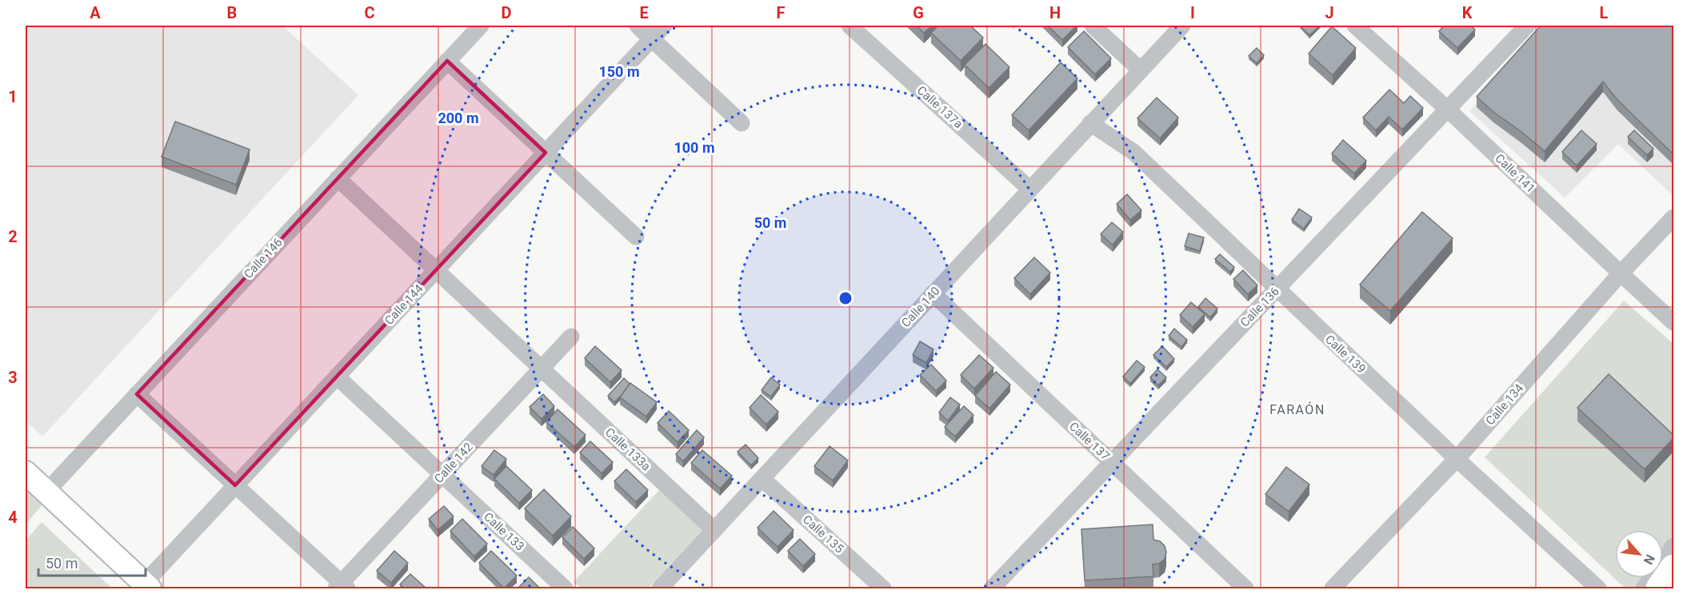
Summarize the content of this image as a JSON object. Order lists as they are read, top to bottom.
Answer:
{
  "streets": {
    "street": [
      "Calle 137a",
      "Calle 141",
      "Calle 146",
      "Calle 144",
      "Calle 140",
      "Calle 136",
      "Calle 139",
      "Calle 134",
      "Calle 137",
      "Calle 133a",
      "Calle 142",
      "Calle 133",
      "Calle 135"
    ]
  },
  "crossings": [
    ["Calle 137a", "Calle 140"],
    ["Calle 141", "Calle 136"],
    ["Calle 141", "Calle 134"],
    ["Calle 146", "Calle 133a"],
    ["Calle 144", "Calle 133a"],
    ["Calle 144", "Calle 133"],
    ["Calle 140", "Calle 139"],
    ["Calle 140", "Calle 137"],
    ["Calle 140", "Calle 133a"],
    ["Calle 140", "Calle 135"],
    ["Calle 136", "Calle 139"],
    ["Calle 136", "Calle 137"],
    ["Calle 139", "Calle 134"],
    ["Calle 133a", "Calle 142"],
    ["Calle 142", "Calle 133"]
  ],
  "districts": ["FARAÓN"],
  "scale_bar": "50 m",
  "north": "bottom right",
  "grid": {
    "columns": [
      "A",
      "B",
      "C",
      "D",
      "E",
      "F",
      "G",
      "H",
      "I",
      "J",
      "K",
      "L"
    ],
    "rows": [
      "1",
      "2",
      "3",
      "4"
    ]
  },
  "rings": [
    "150 m",
    "200 m",
    "100 m",
    "50 m"
  ]
}
